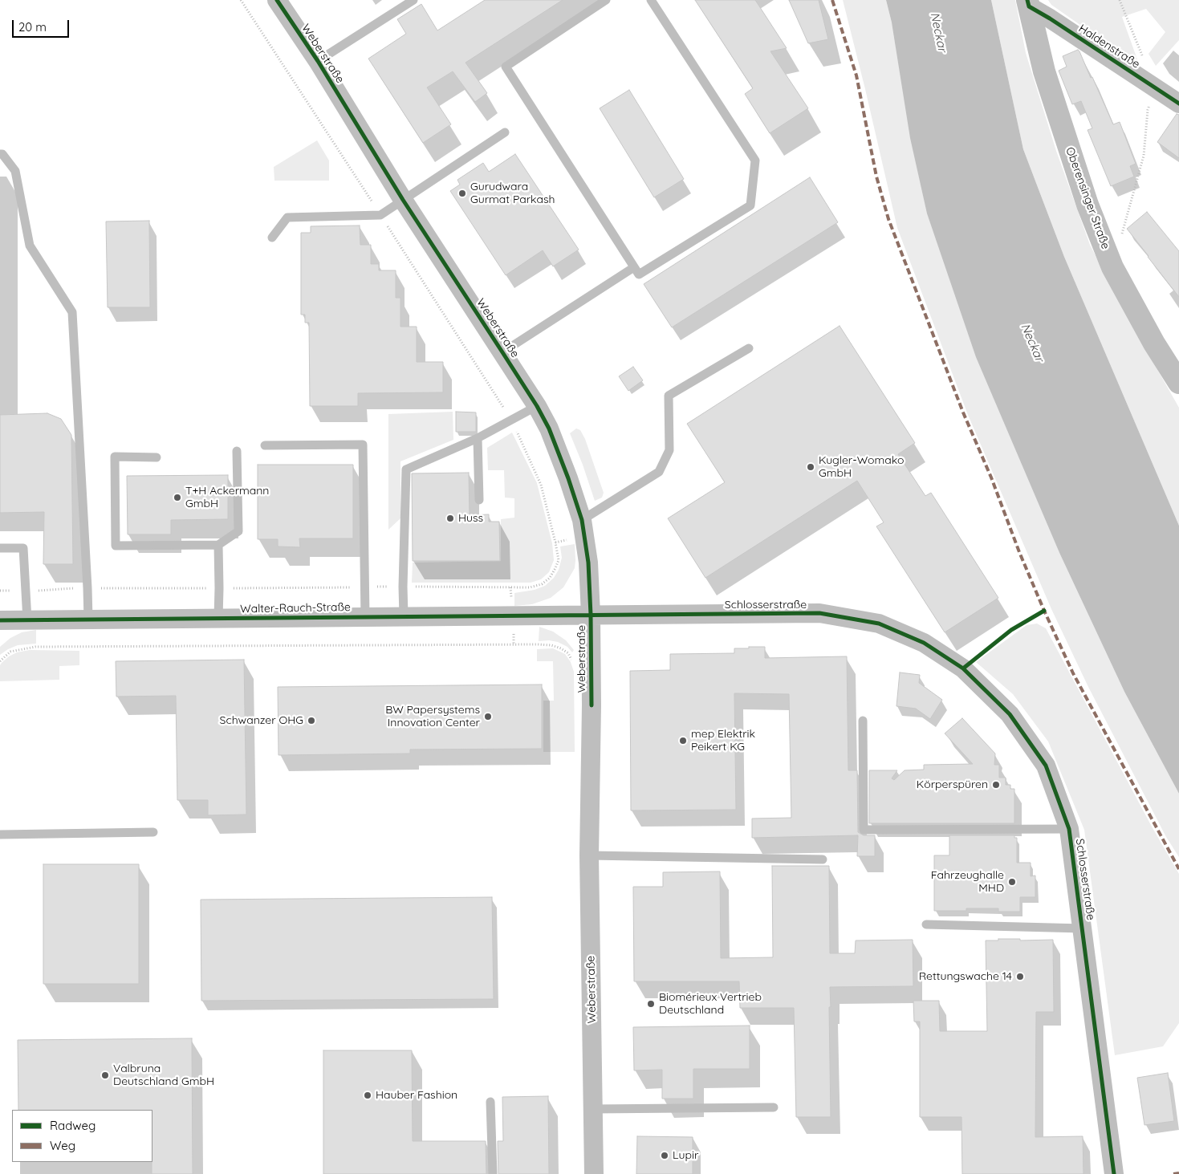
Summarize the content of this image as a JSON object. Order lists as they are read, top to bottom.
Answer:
{
  "streets": {
    "street": [
      "Haldenstraße",
      "Weberstraße",
      "Oberensinger Straße",
      "Schlosserstraße",
      "Walter-Rauch-Straße"
    ]
  },
  "crossings": [
    ["Haldenstraße", "Oberensinger Straße"],
    ["Weberstraße", "Schlosserstraße"],
    ["Weberstraße", "Walter-Rauch-Straße"],
    ["Schlosserstraße", "Walter-Rauch-Straße"]
  ],
  "water": ["Neckar"],
  "places": [
    "Gurudwara Gurmat Parkash",
    "Kugler-Womako GmbH",
    "T+H Ackermann GmbH",
    "Huss",
    "BW Papersystems Innovation Center",
    "Schwanzer OHG",
    "mep Elektrik Peikert KG",
    "Körperspüren",
    "Fahrzeughalle MHD",
    "Rettungswache 14",
    "Biomérieux Vertrieb Deutschland",
    "Valbruna Deutschland GmbH",
    "Hauber Fashion",
    "Lupir"
  ],
  "legend": ["Radweg", "Weg"],
  "scale_bar": "20 m"
}
